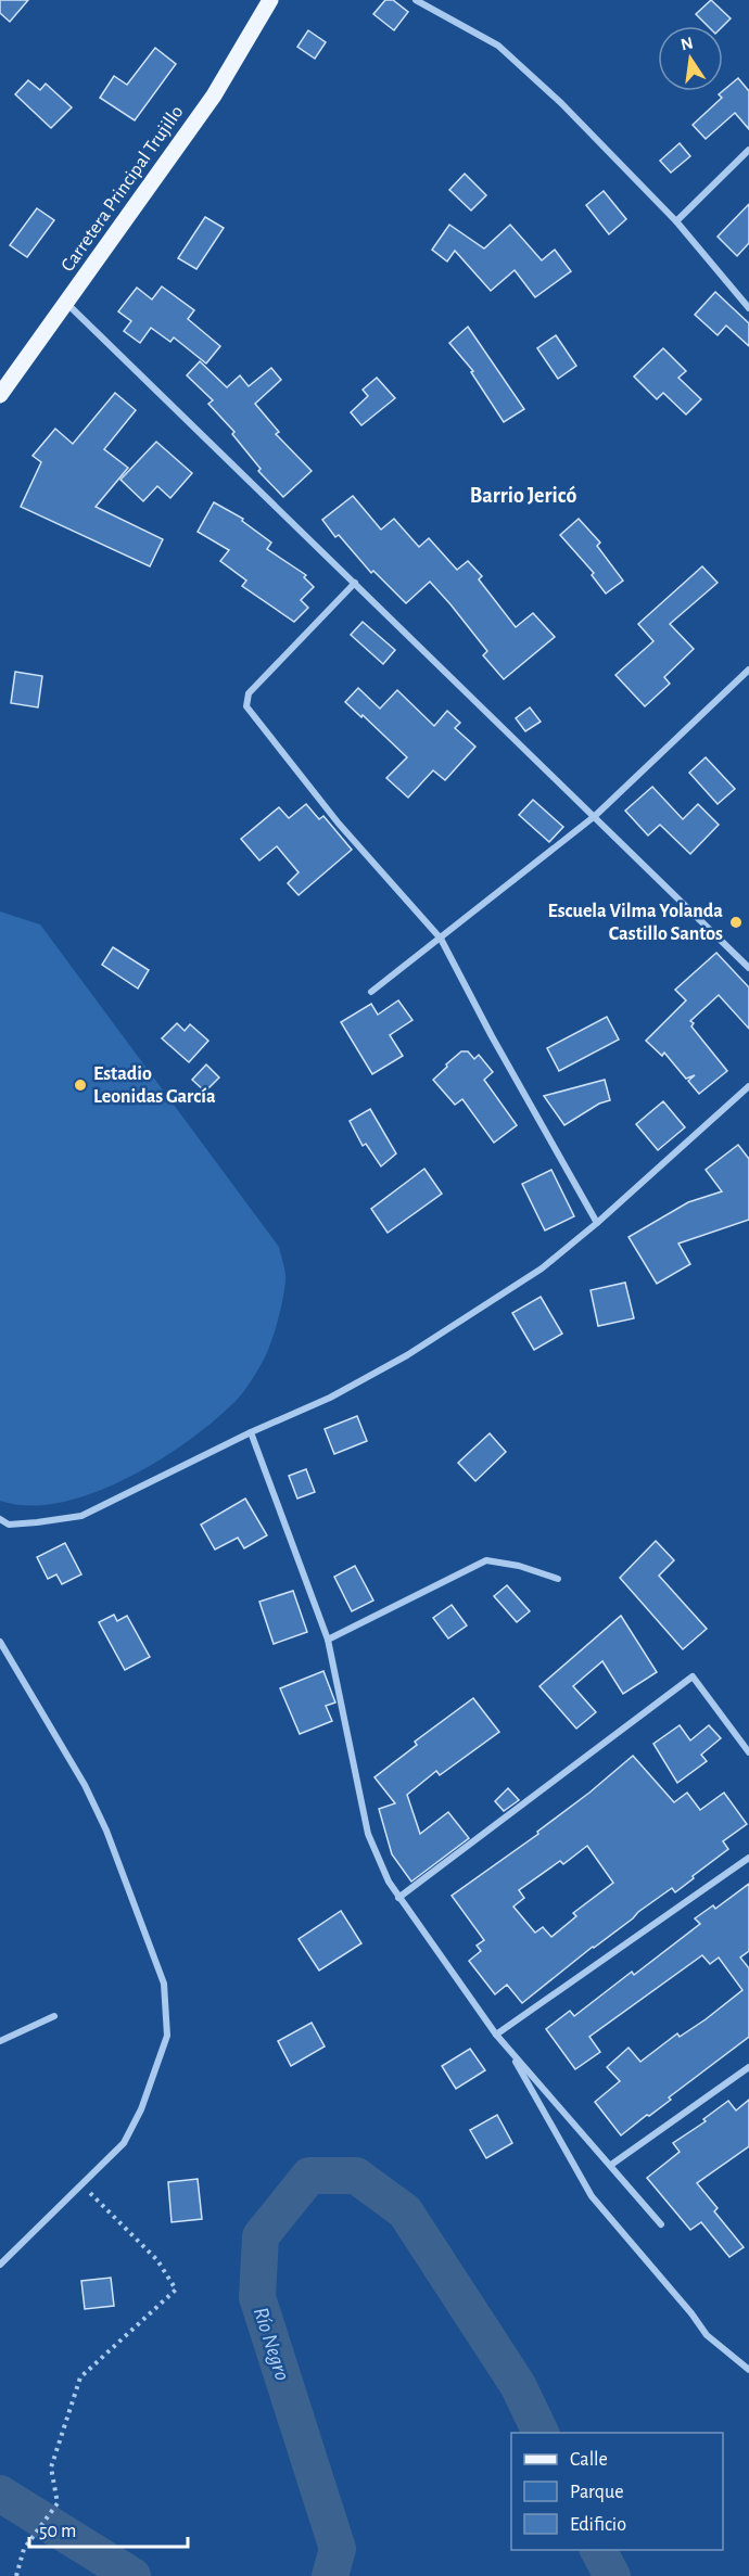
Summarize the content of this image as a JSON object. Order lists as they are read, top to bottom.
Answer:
{
  "streets": {
    "main road": ["Carretera Principal Trujillo"]
  },
  "districts": ["Barrio Jericó"],
  "water": ["Río Negro"],
  "places": ["Escuela Vilma Yolanda Castillo Santos", "Estadio Leonidas García"],
  "legend": ["Calle", "Parque", "Edificio"],
  "scale_bar": "50 m",
  "north": "top"
}
